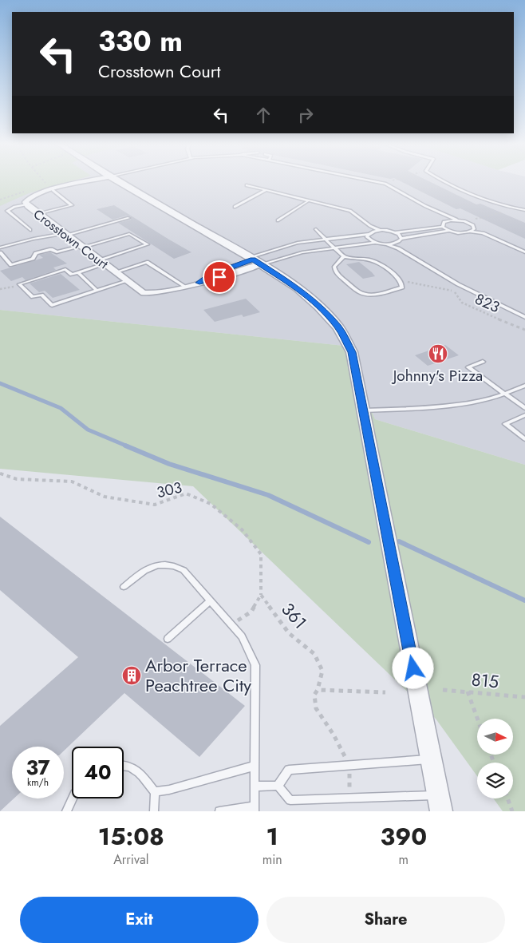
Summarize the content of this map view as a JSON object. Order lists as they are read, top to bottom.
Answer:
{
  "streets": {
    "street": ["Crosstown Court"],
    "path": [
      "823",
      "303",
      "361",
      "815"
    ]
  },
  "crossings": [
    ["303", "361"]
  ],
  "places": {
    "restaurant": ["Johnny's Pizza"],
    "building": ["Arbor Terrace Peachtree City"]
  },
  "north": "right",
  "page": {
    "turn": ["330 m", "Crosstown Court"],
    "speed": "37 km/h",
    "limit": "40",
    "eta": [
      "15:08",
      "Arrival",
      "1",
      "min",
      "390",
      "m"
    ],
    "buttons": ["Exit", "Share"]
  }
}
